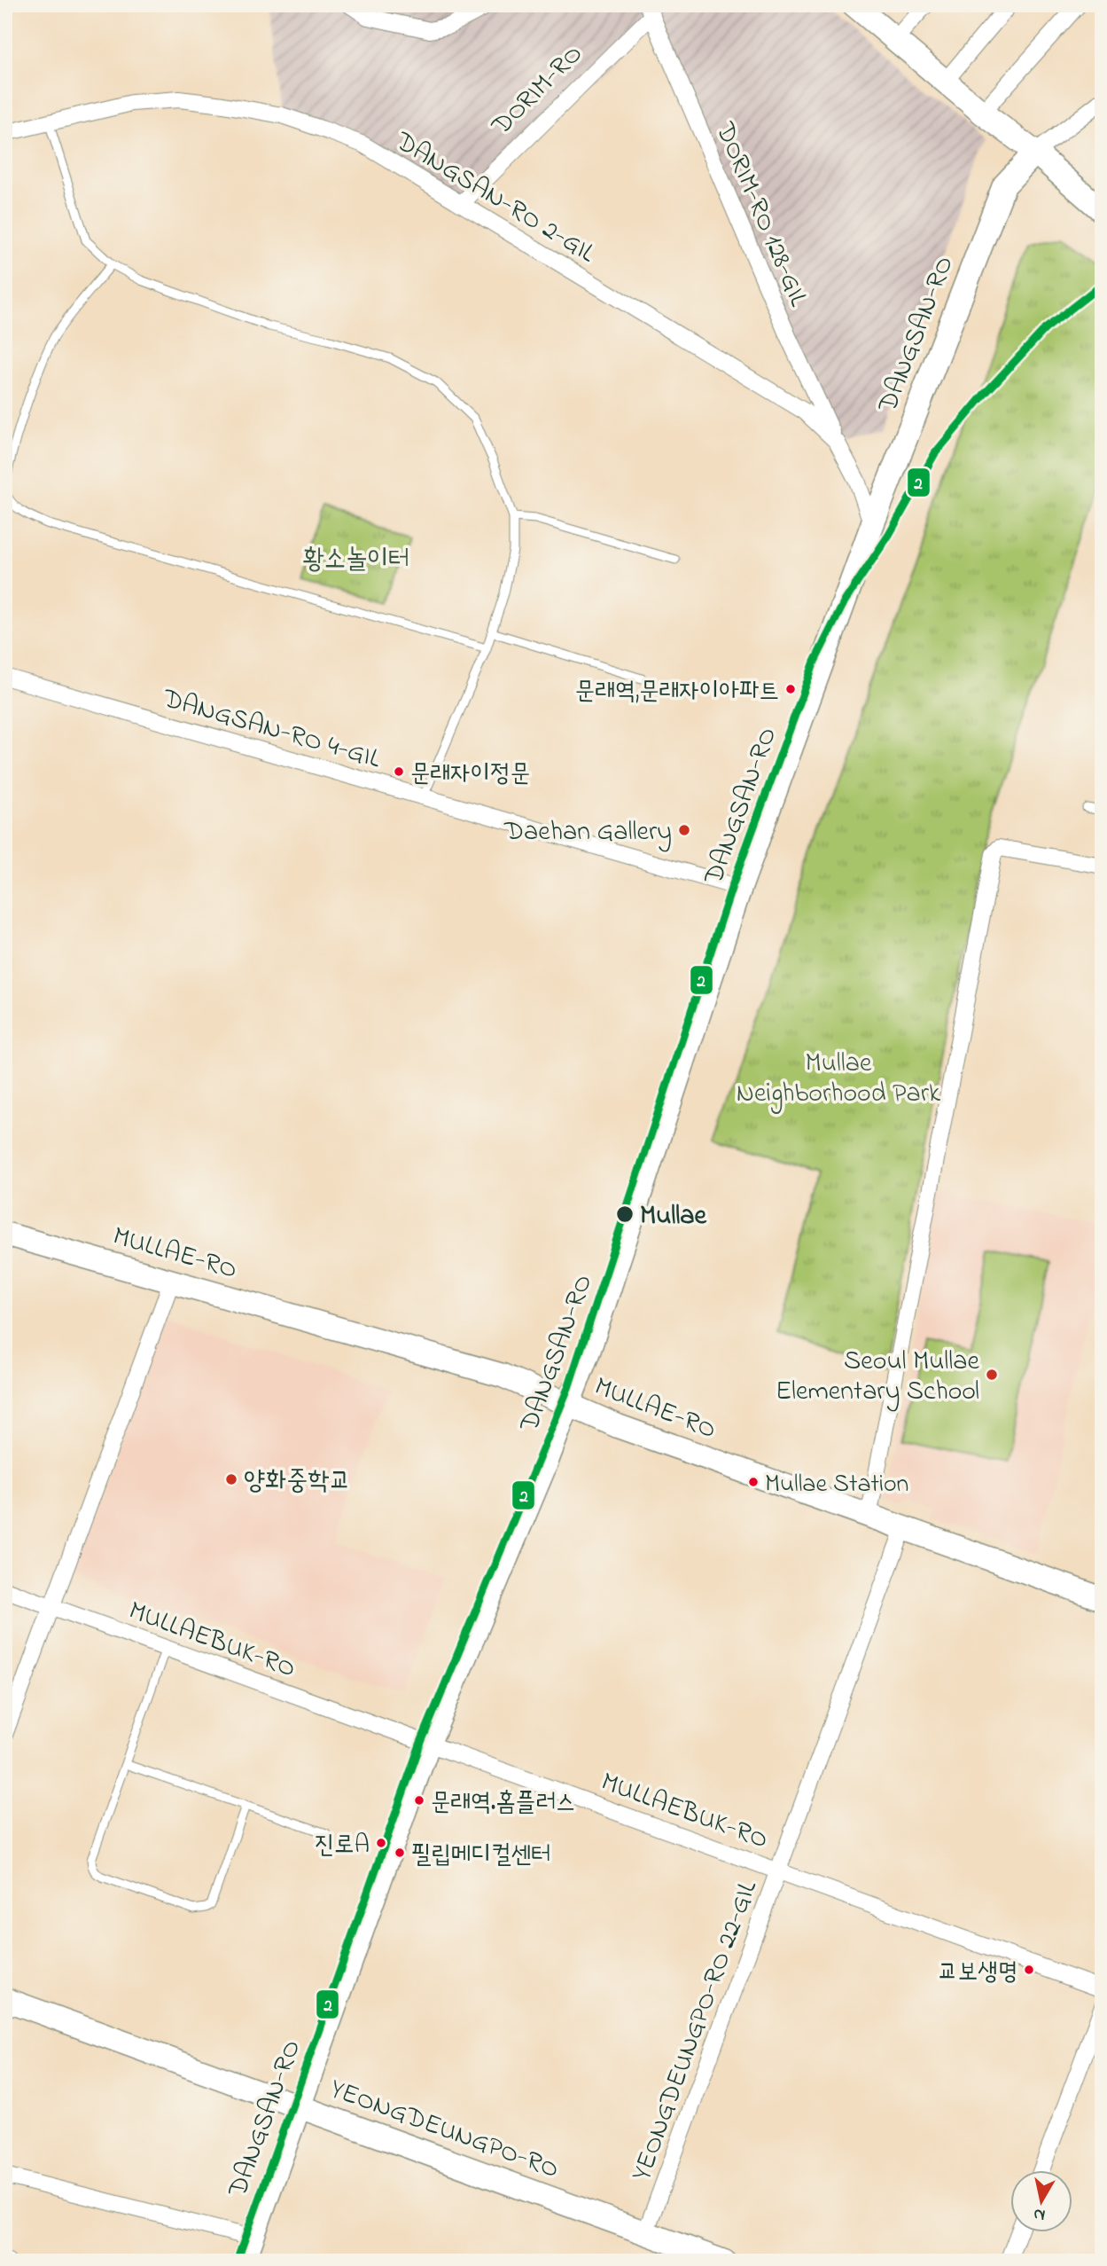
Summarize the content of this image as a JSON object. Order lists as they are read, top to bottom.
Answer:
{
  "streets": {
    "main road": ["DANGSAN-RO", "MULLAE-RO", "YEONGDEUNGPO-RO"],
    "street": [
      "DORIM-RO",
      "DANGSAN-RO 2-GIL",
      "DORIM-RO 128-GIL",
      "DANGSAN-RO 4-GIL",
      "MULLAEBUK-RO",
      "YEONGDEUNGPO-RO 22-GIL"
    ]
  },
  "crossings": [
    ["DORIM-RO", "DANGSAN-RO 2-GIL"],
    ["DORIM-RO", "DORIM-RO 128-GIL"],
    ["DANGSAN-RO 2-GIL", "DORIM-RO 128-GIL"],
    ["DANGSAN-RO 2-GIL", "DANGSAN-RO"],
    ["DANGSAN-RO", "DANGSAN-RO 4-GIL"],
    ["DANGSAN-RO", "MULLAE-RO"],
    ["DANGSAN-RO", "MULLAEBUK-RO"],
    ["DANGSAN-RO", "YEONGDEUNGPO-RO"],
    ["MULLAE-RO", "YEONGDEUNGPO-RO 22-GIL"],
    ["MULLAEBUK-RO", "YEONGDEUNGPO-RO 22-GIL"],
    ["YEONGDEUNGPO-RO 22-GIL", "YEONGDEUNGPO-RO"]
  ],
  "parks": ["황소놀이터", "Mullae Neighborhood Park"],
  "places": [
    "문래역,문래자이아파트",
    "문래자이정문",
    "Daehan Gallery",
    "Mullae",
    "Seoul Mullae Elementary School",
    "양화중학교",
    "Mullae Station",
    "문래역.홈플러스",
    "진로A",
    "필립메디컬센터",
    "교보생명"
  ],
  "lines": ["transit line 2"],
  "north": "bottom"
}
